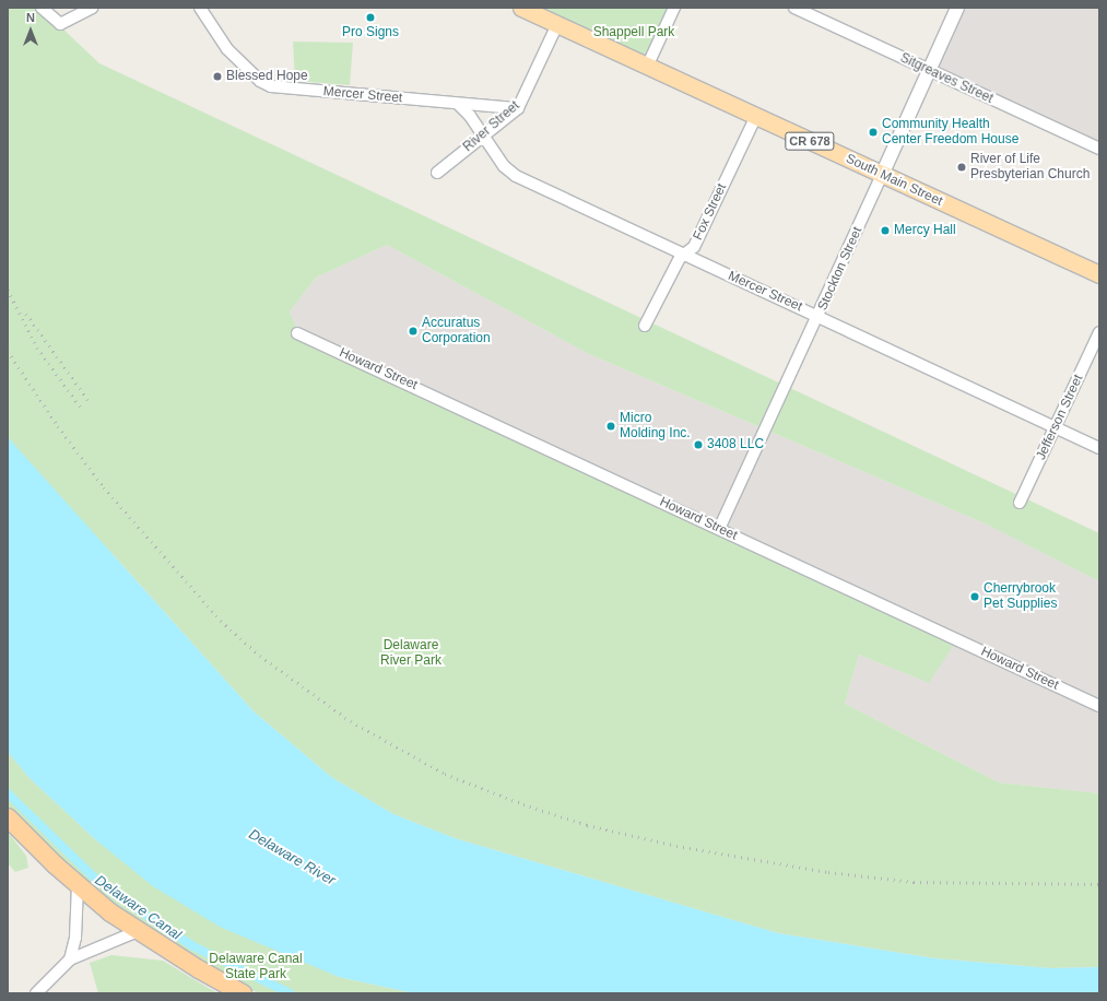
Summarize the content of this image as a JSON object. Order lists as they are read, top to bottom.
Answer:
{
  "streets": {
    "main road": ["CR 678", "South Main Street"],
    "street": [
      "Sitgreaves Street",
      "Mercer Street",
      "River Street",
      "Fox Street",
      "Stockton Street",
      "Howard Street",
      "Jefferson Street"
    ]
  },
  "crossings": [
    ["Sitgreaves Street", "Stockton Street"],
    ["Mercer Street", "River Street"],
    ["Mercer Street", "Fox Street"],
    ["Mercer Street", "Stockton Street"],
    ["Mercer Street", "Jefferson Street"],
    ["River Street", "South Main Street"],
    ["South Main Street", "Fox Street"],
    ["South Main Street", "Stockton Street"],
    ["Stockton Street", "Howard Street"]
  ],
  "water": ["Delaware River", "Delaware Canal"],
  "parks": ["Shappell Park", "Delaware River Park", "Delaware Canal State Park"],
  "places": [
    "Pro Signs",
    "Blessed Hope",
    "Community Health Center Freedom House",
    "River of Life Presbyterian Church",
    "Mercy Hall",
    "Accuratus Corporation",
    "Micro Molding Inc.",
    "3408 LLC",
    "Cherrybrook Pet Supplies"
  ],
  "north": "top"
}
